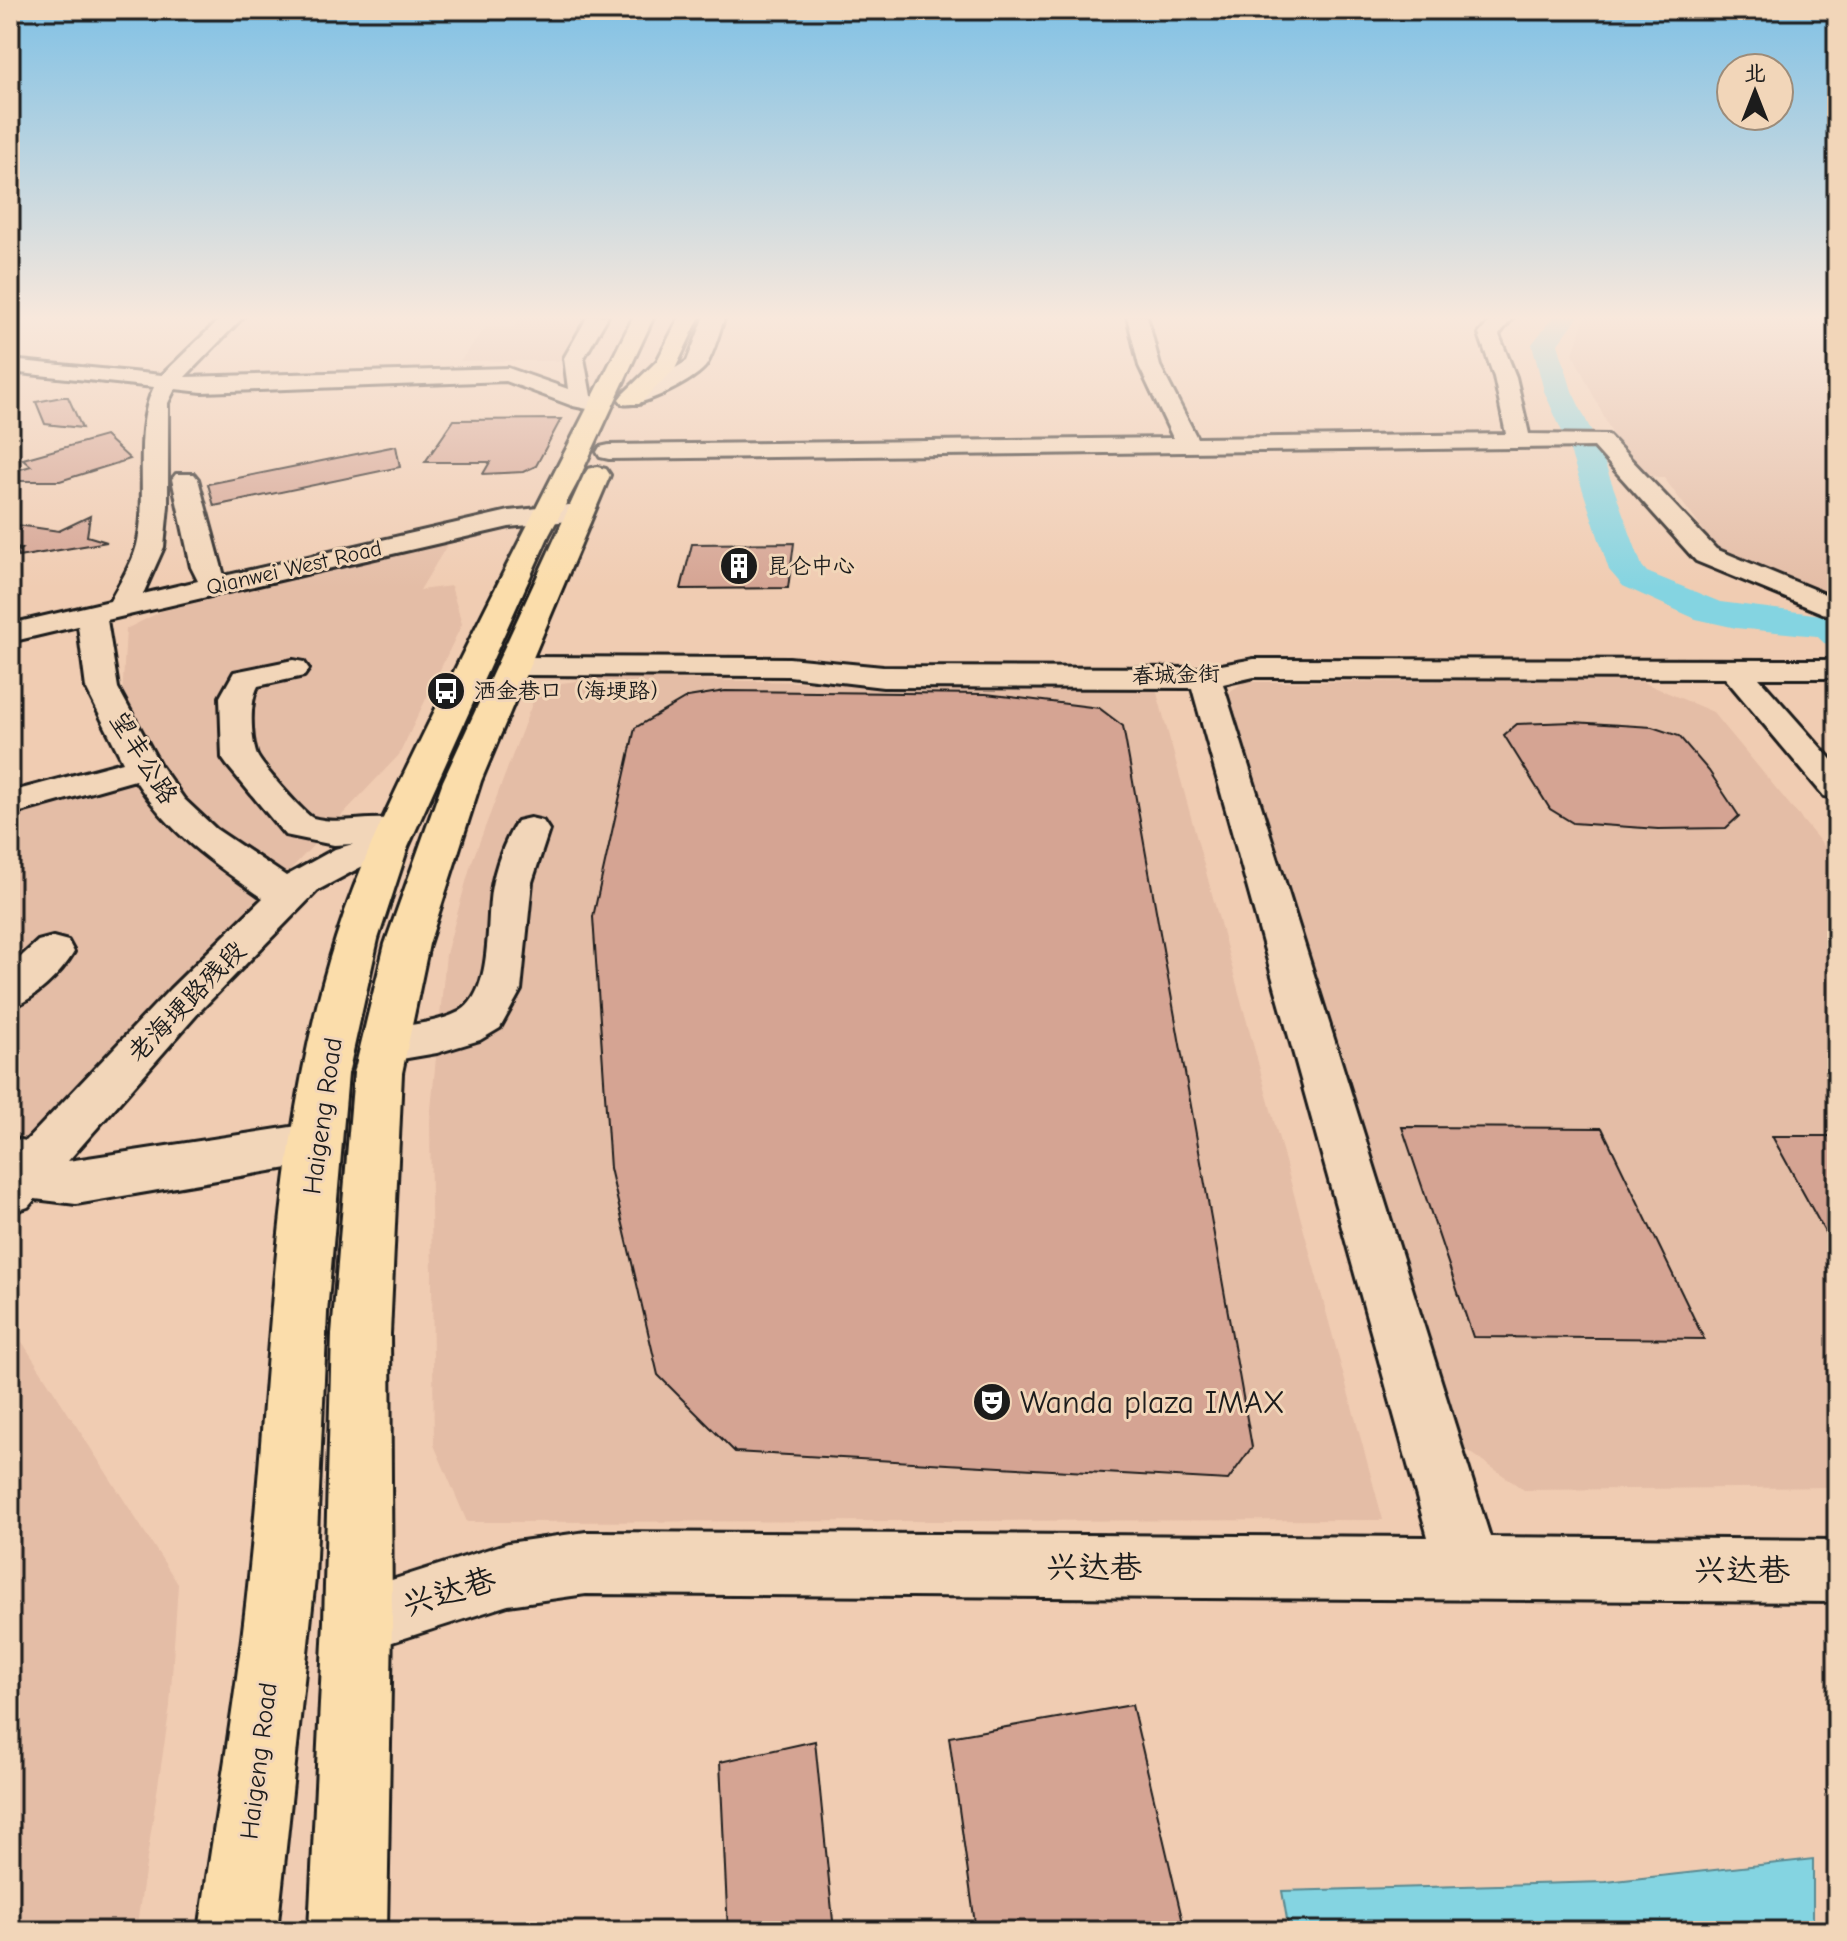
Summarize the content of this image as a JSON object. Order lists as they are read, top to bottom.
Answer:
{
  "streets": {
    "main road": ["Haigeng Road"],
    "street": [
      "Qianwei West Road",
      "春城金街",
      "望丰公路",
      "老海埂路残段",
      "兴达巷"
    ]
  },
  "crossings": [
    ["Qianwei West Road", "望丰公路"],
    ["Qianwei West Road", "Haigeng Road"],
    ["春城金街", "Haigeng Road"],
    ["望丰公路", "老海埂路残段"],
    ["老海埂路残段", "Haigeng Road"],
    ["Haigeng Road", "兴达巷"]
  ],
  "places": {
    "building": ["昆仑中心"],
    "bus stop": ["洒金巷口（海埂路）"],
    "theatre": ["Wanda plaza IMAX"]
  },
  "north": "top"
}
